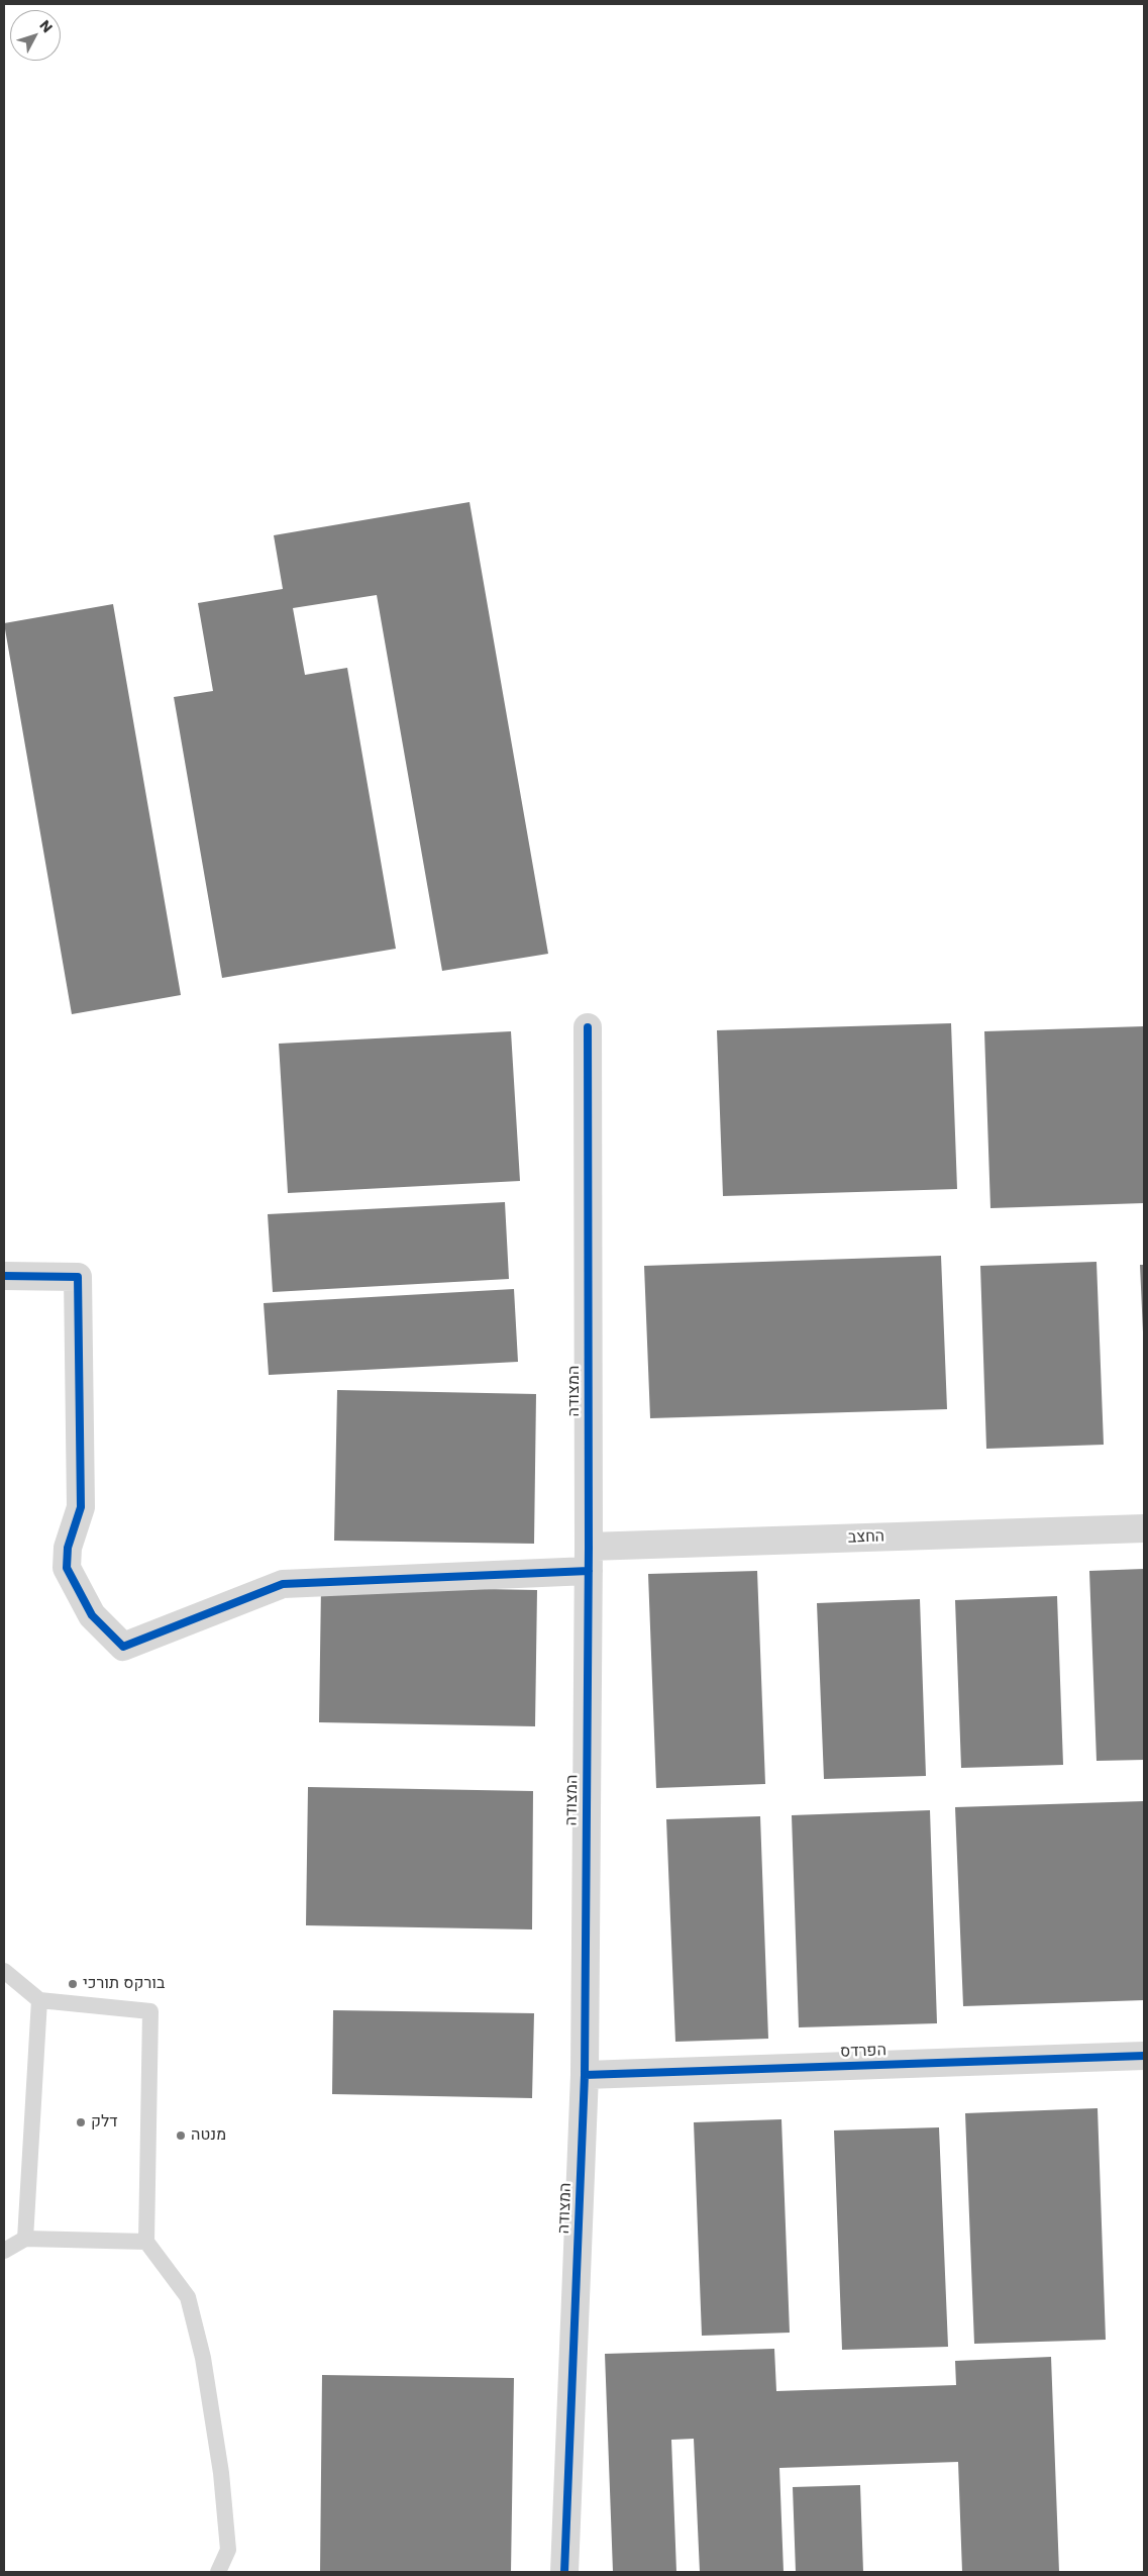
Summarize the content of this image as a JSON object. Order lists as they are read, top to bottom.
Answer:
{
  "streets": {
    "street": ["המצודה", "החצב", "הפרדס"]
  },
  "crossings": [
    ["המצודה", "החצב"],
    ["המצודה", "הפרדס"]
  ],
  "places": ["בורקס תורכי", "דלק", "מנטה"],
  "north": "top right"
}
